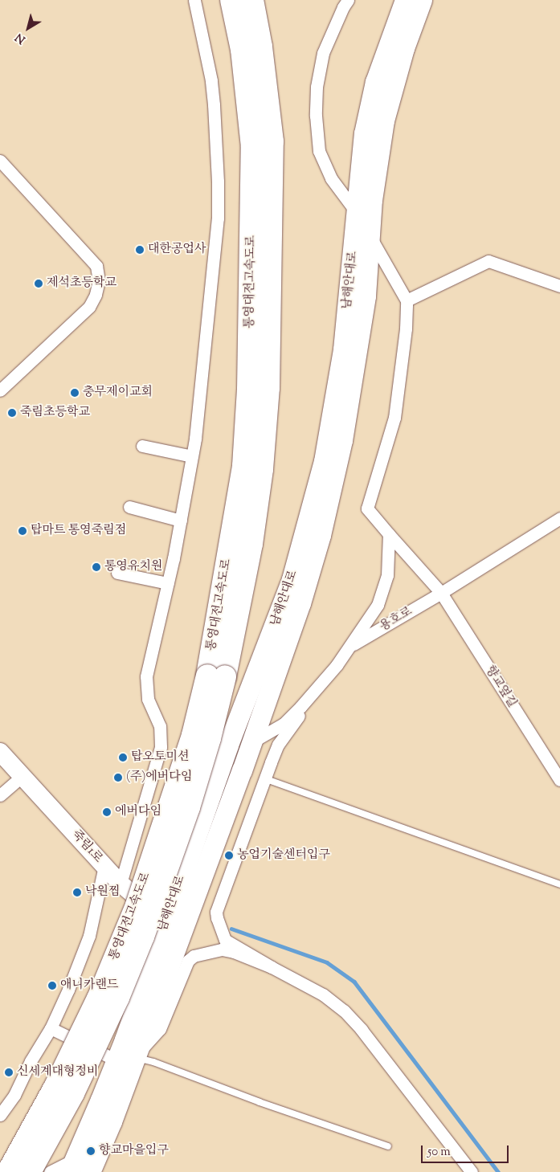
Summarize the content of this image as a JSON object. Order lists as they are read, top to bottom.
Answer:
{
  "streets": {
    "highway": ["통영대전고속도로"],
    "main road": ["남해안대로"],
    "street": ["용호로", "향교옆길", "죽림1로"]
  },
  "crossings": [
    ["남해안대로", "용호로"],
    ["남해안대로", "죽림1로"],
    ["용호로", "향교옆길"]
  ],
  "places": [
    "대한공업사",
    "제석초등학교",
    "충무제이교회",
    "죽림초등학교",
    "탑마트 통영죽림점",
    "통영유치원",
    "탑오토미션",
    "(주)에버다임",
    "에버다임",
    "농업기술센터입구",
    "낙원찜",
    "애니카랜드",
    "신세계대형정비",
    "향교마을입구"
  ],
  "scale_bar": "50 m",
  "north": "bottom left"
}
